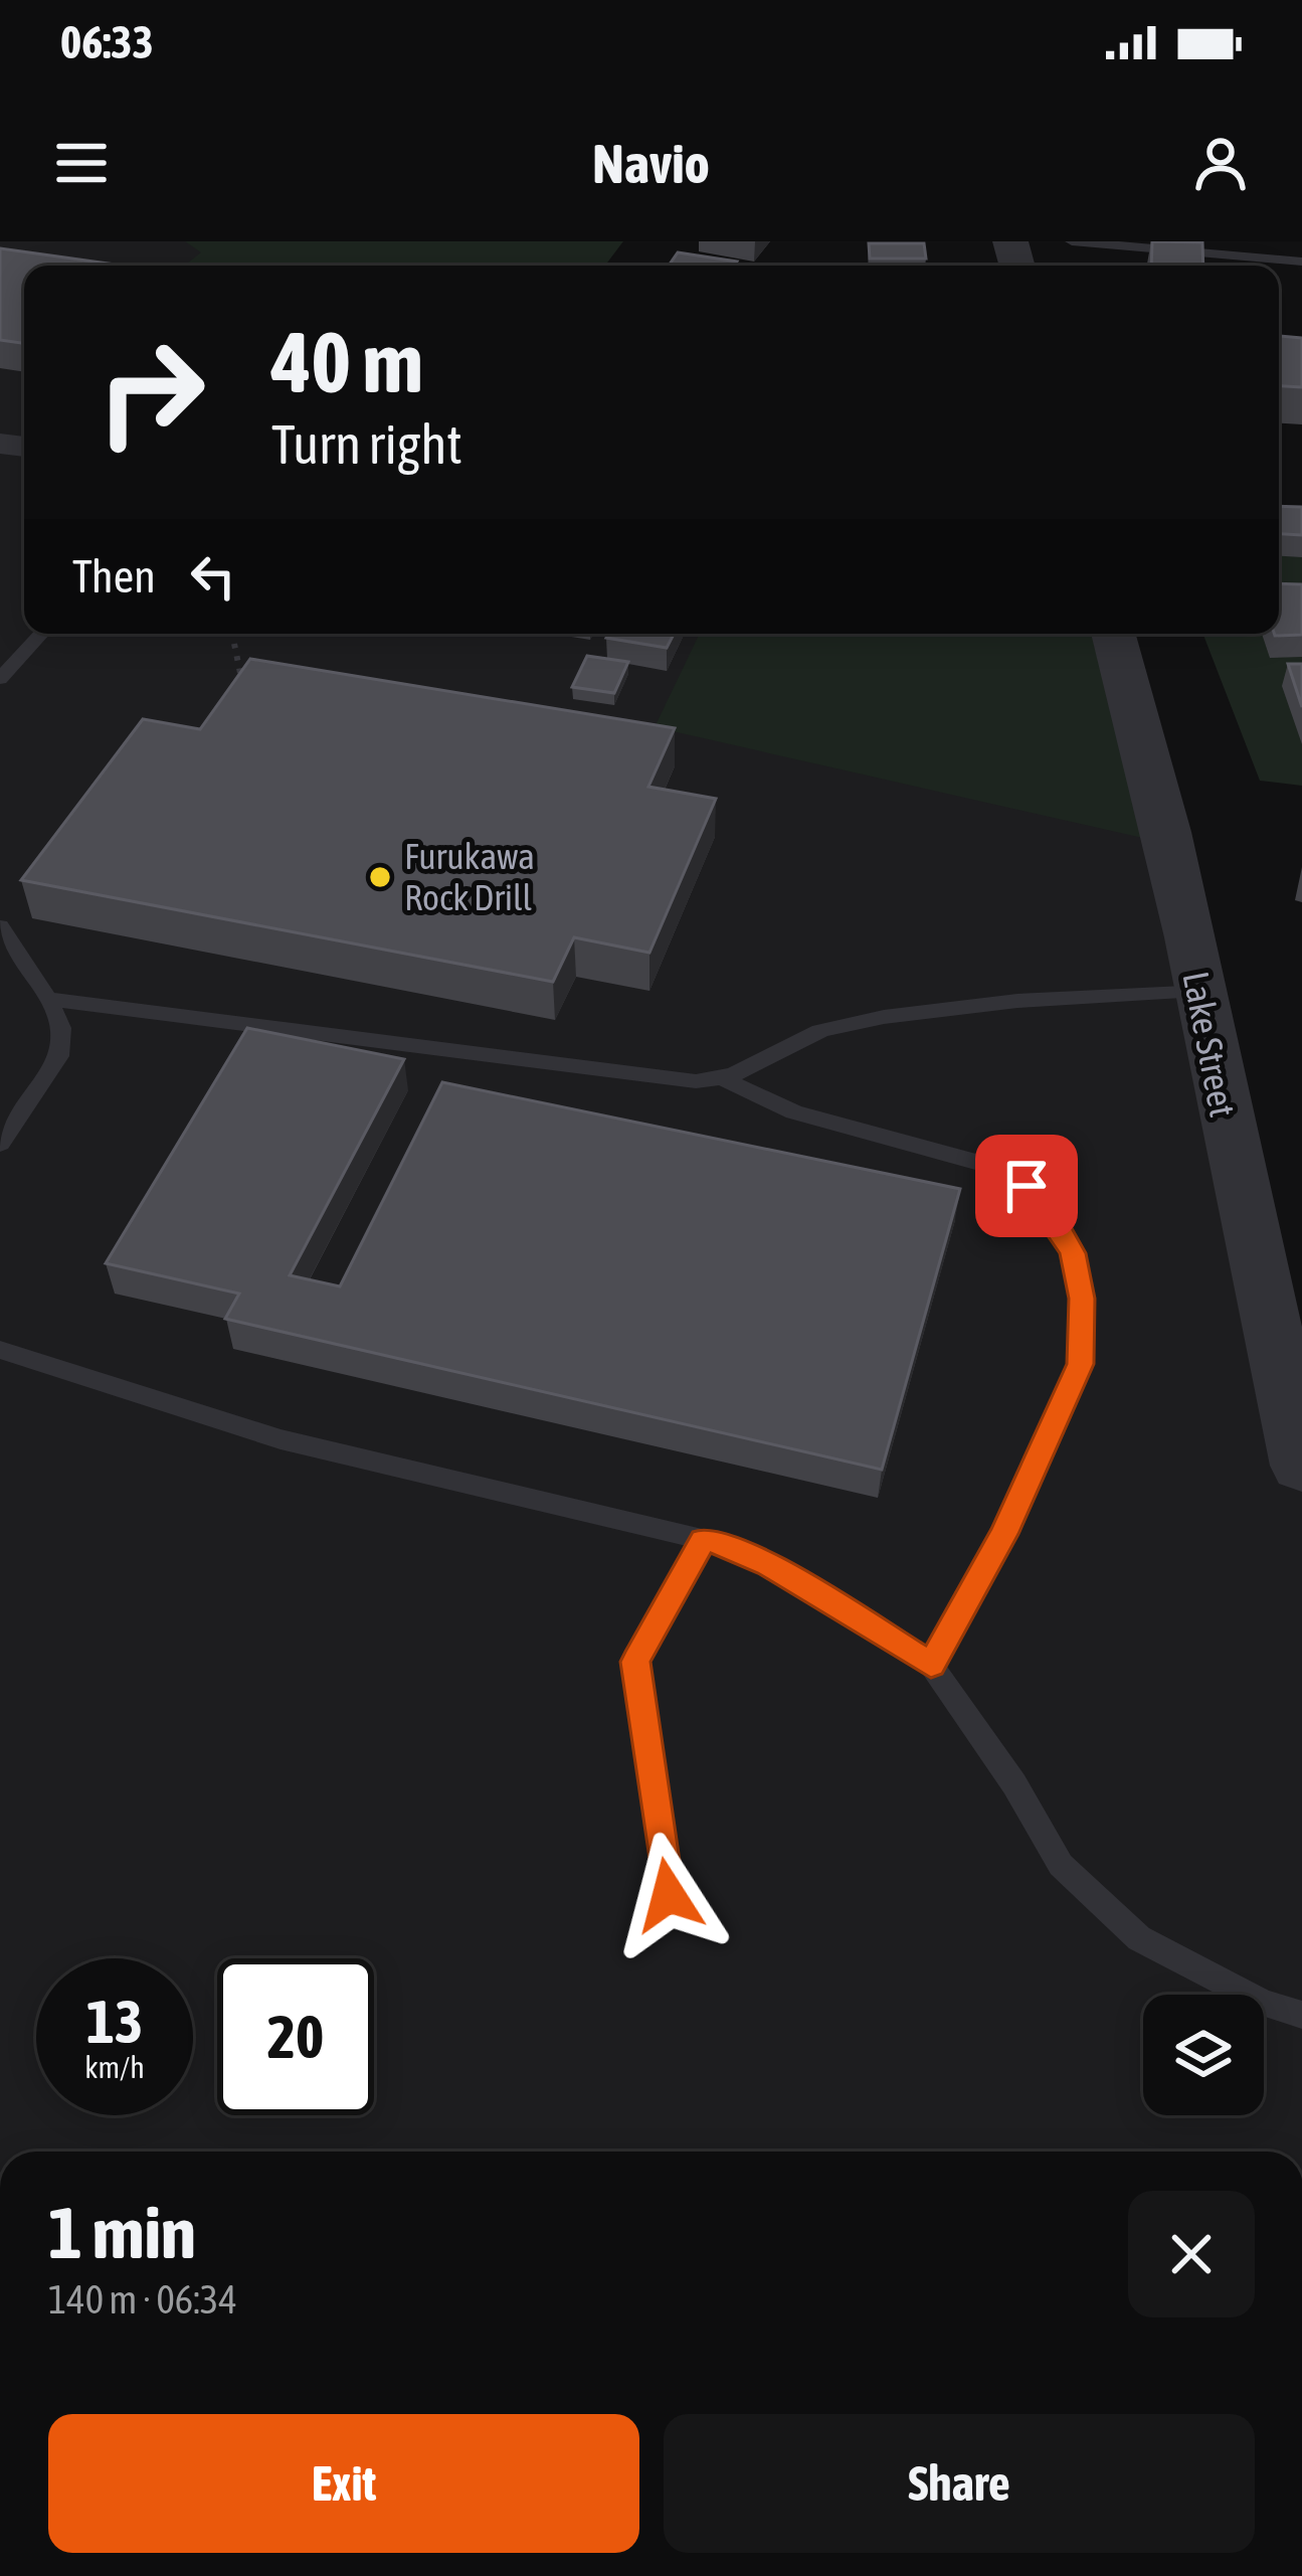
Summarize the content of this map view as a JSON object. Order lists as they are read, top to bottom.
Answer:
{
  "streets": {
    "street": ["Lake Street"]
  },
  "places": ["Furukawa Rock Drill"],
  "page": {
    "status": "06:33",
    "header": "Navio",
    "turn": ["40 m", "Turn right"],
    "then": "Then",
    "speed": "13 km/h",
    "limit": "20",
    "heading": ["1 min", "140 m · 06:34"],
    "buttons": ["Exit", "Share"]
  }
}
